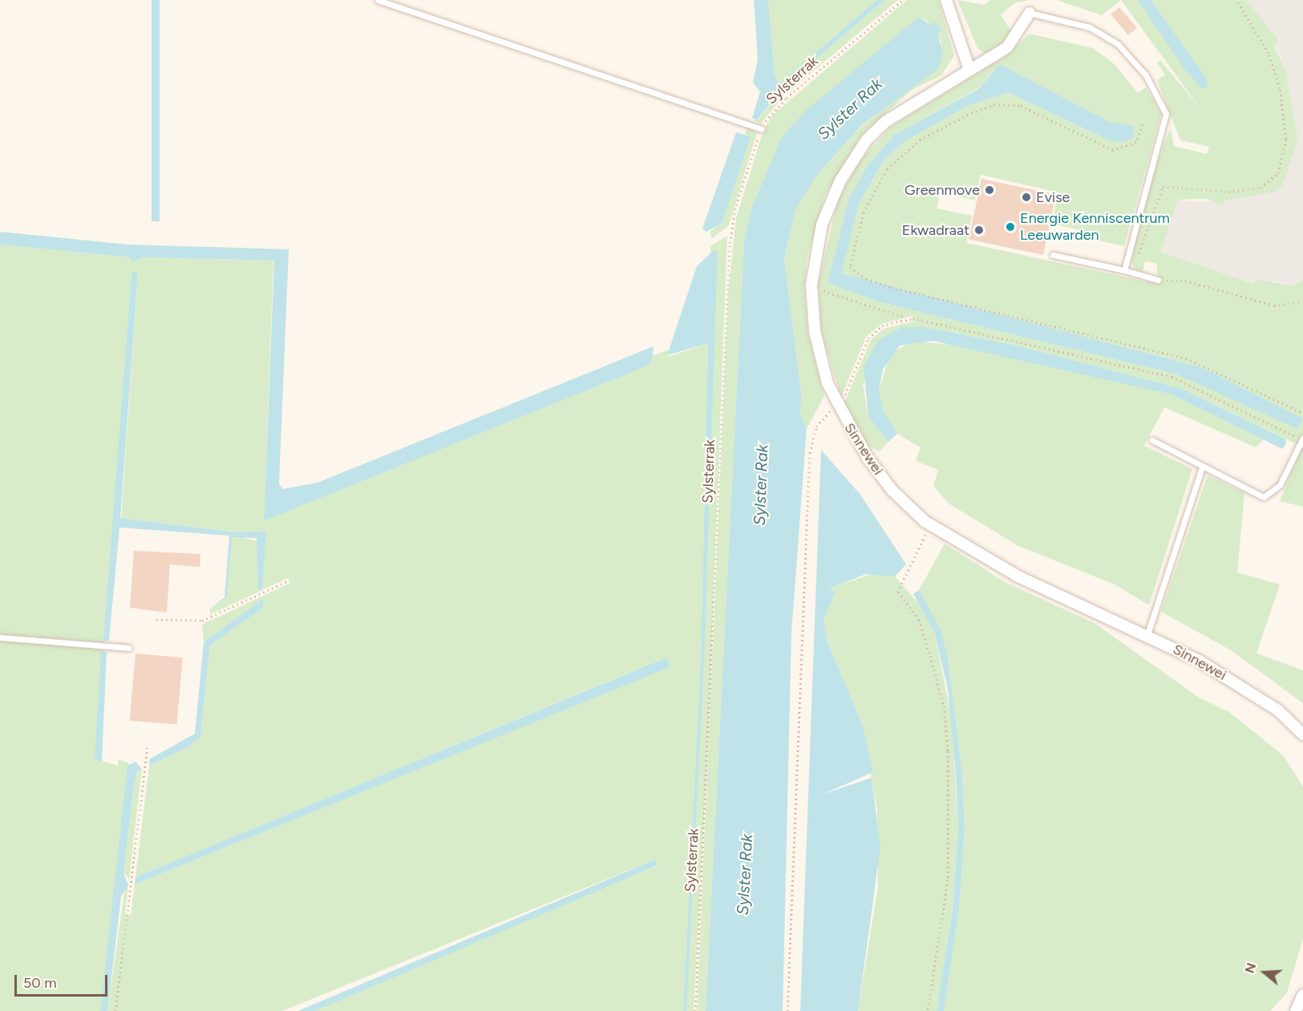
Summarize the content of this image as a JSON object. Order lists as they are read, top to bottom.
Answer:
{
  "streets": {
    "street": ["Sinnewei"],
    "path": ["Sylsterrak"]
  },
  "water": ["Sylster Rak"],
  "places": [
    "Greenmove",
    "Evise",
    "Energie Kenniscentrum Leeuwarden",
    "Ekwadraat"
  ],
  "scale_bar": "50 m",
  "north": "left"
}
